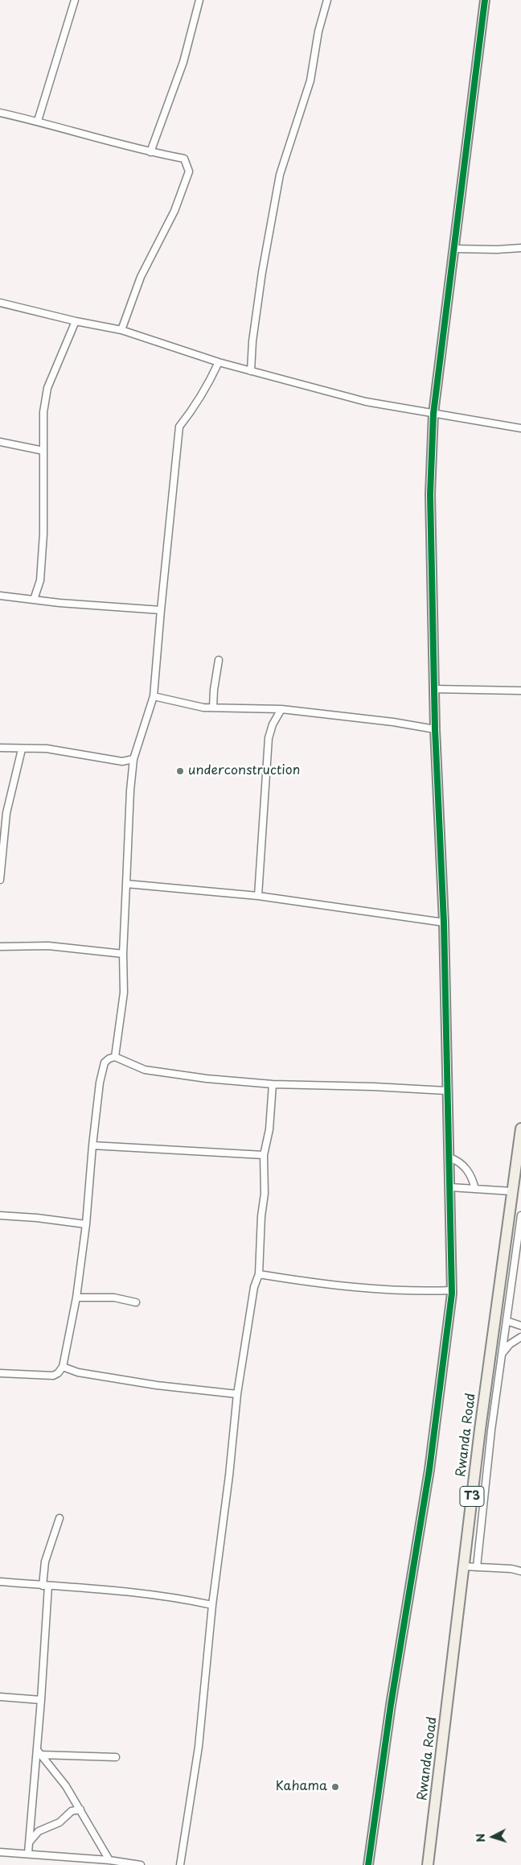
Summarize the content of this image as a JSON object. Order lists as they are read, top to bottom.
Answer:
{
  "streets": {
    "highway": ["Rwanda Road", "T3"]
  },
  "places": ["underconstruction", "Kahama"],
  "north": "left"
}
